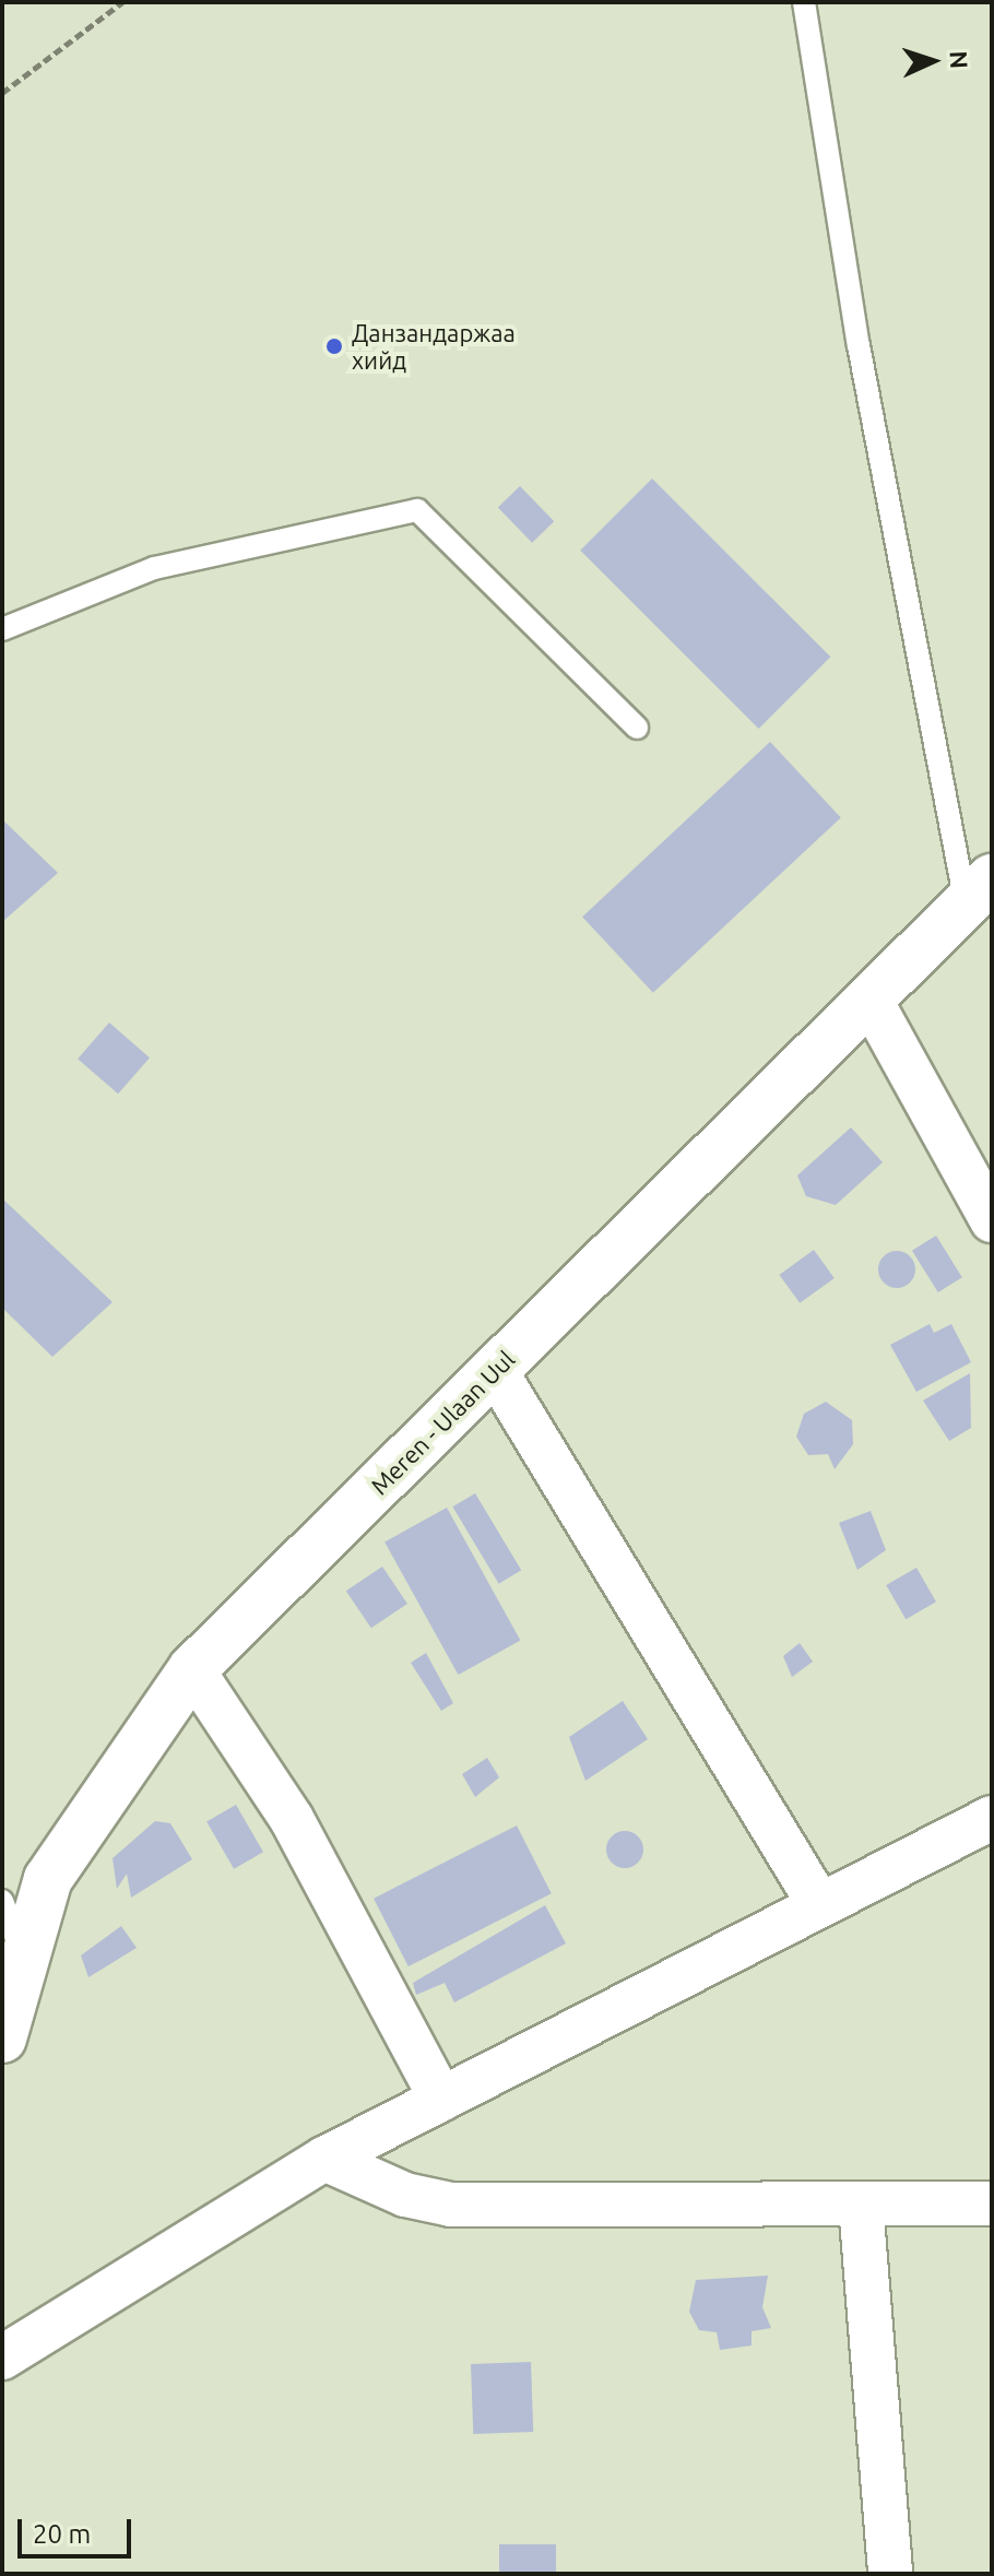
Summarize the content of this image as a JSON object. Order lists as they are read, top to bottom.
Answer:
{
  "streets": {
    "street": ["Meren - Ulaan Uul"]
  },
  "places": ["Данзандаржаа хийд"],
  "scale_bar": "20 m",
  "north": "right"
}
